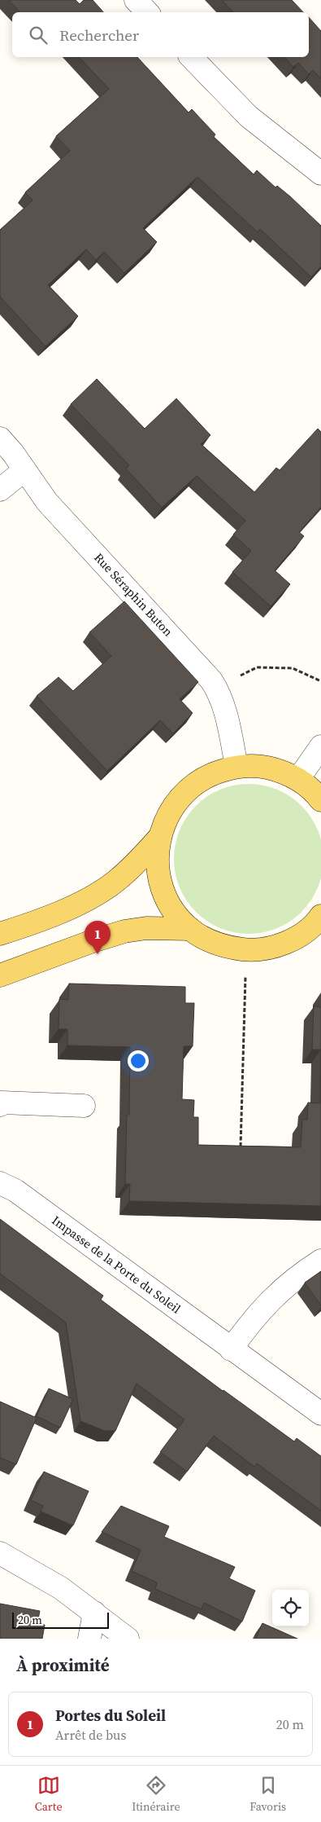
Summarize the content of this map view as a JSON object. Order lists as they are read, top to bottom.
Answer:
{
  "streets": {
    "street": ["Rue Séraphin Buton", "Impasse de la Porte du Soleil"]
  },
  "scale_bar": "20 m",
  "page": {
    "search": "Rechercher",
    "pins": "1",
    "scale": "20 m",
    "heading": "À proximité",
    "list": [
      {
        "mark": "1",
        "name": "Portes du Soleil",
        "note": "Arrêt de bus",
        "value": "20 m"
      }
    ],
    "nav": ["Carte", "Itinéraire", "Favoris"]
  }
}
